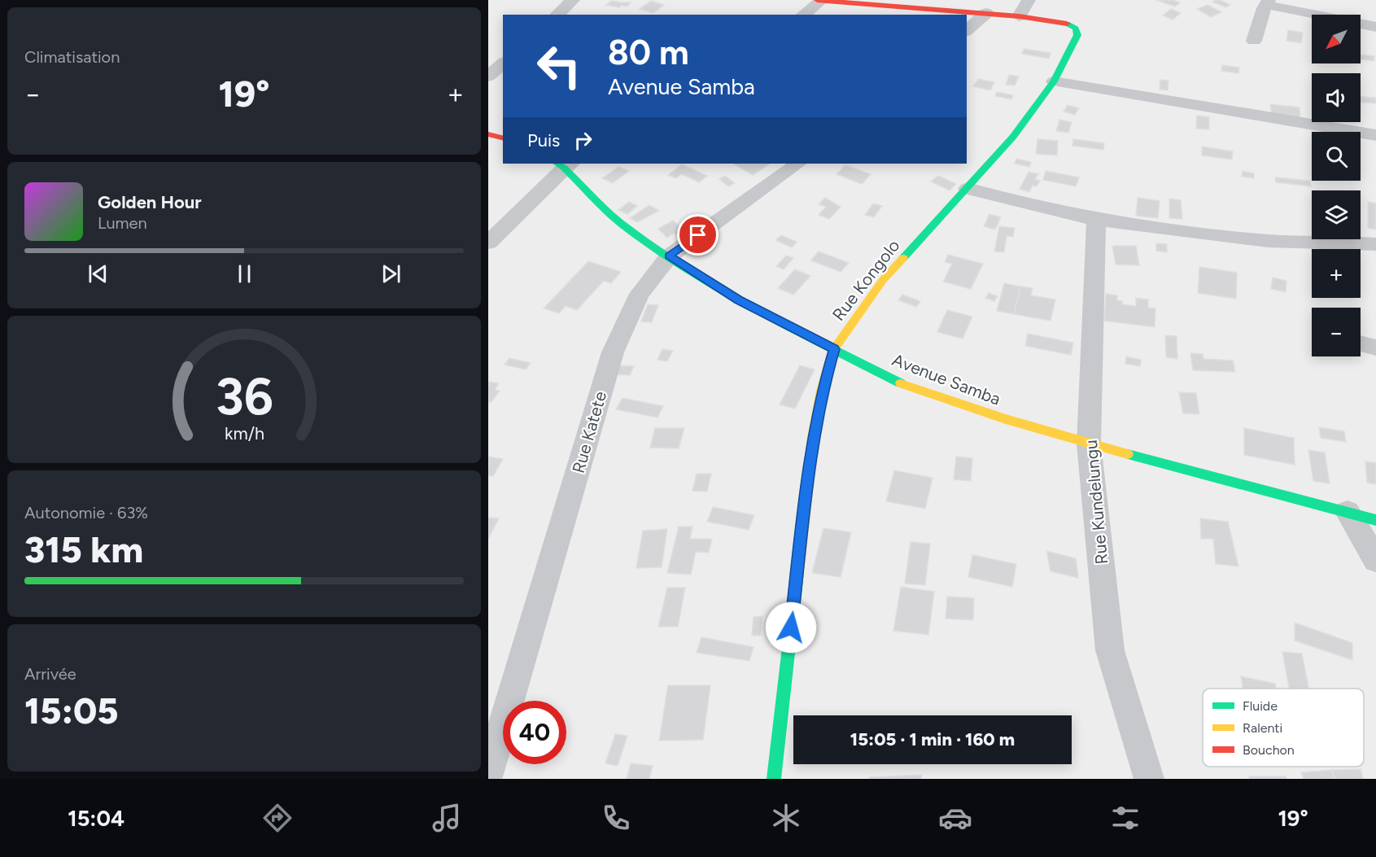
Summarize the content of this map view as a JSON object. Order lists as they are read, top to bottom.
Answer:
{
  "streets": {
    "street": [
      "Rue Kongolo",
      "Avenue Samba",
      "Rue Katete",
      "Rue Kundelungu"
    ]
  },
  "crossings": [
    ["Rue Kongolo", "Avenue Samba"],
    ["Avenue Samba", "Rue Katete"],
    ["Avenue Samba", "Rue Kundelungu"]
  ],
  "legend": ["Fluide", "Ralenti", "Bouchon"],
  "north": "bottom left",
  "page": {
    "tile": [
      "Climatisation",
      ["Autonomie · 63%", "315 km"],
      ["Arrivée", "15:05"]
    ],
    "map_buttons": ["+", "−"],
    "turn": ["80 m", "Avenue Samba"],
    "heat": ["−", "19°", "+"],
    "then": "Puis",
    "song": ["Golden Hour", "Lumen"],
    "limit": "40",
    "trip": "15:05 · 1 min · 160 m",
    "tabs": ["15:04", "19°"],
    "gauge": ["36", "km/h"]
  }
}
